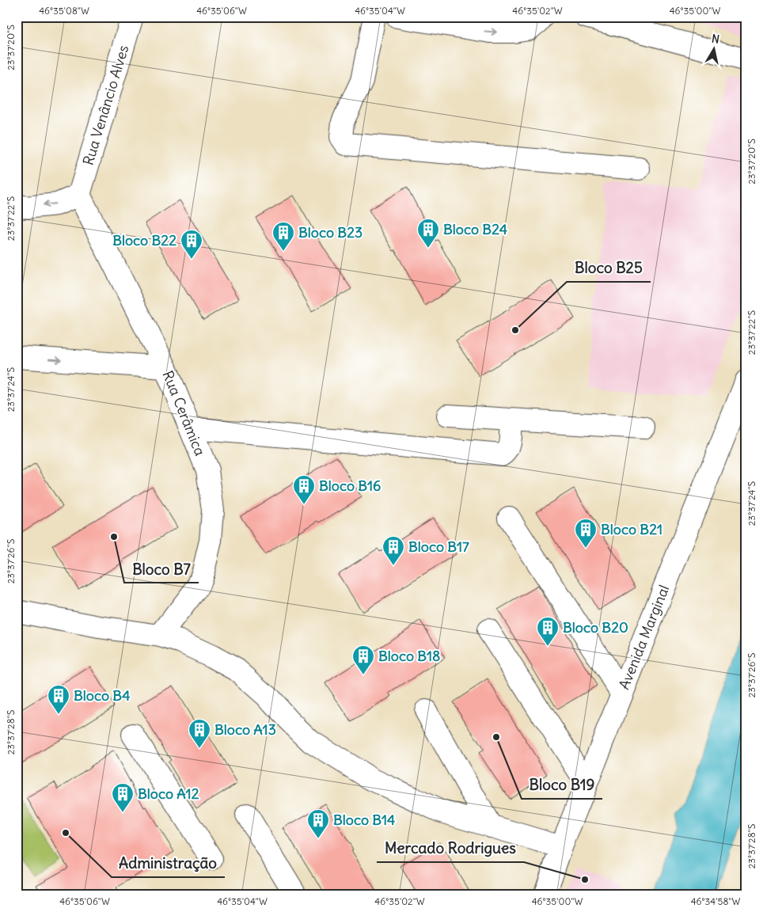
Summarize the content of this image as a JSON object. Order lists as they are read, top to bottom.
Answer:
{
  "streets": {
    "street": ["Rua Venâncio Alves", "Rua Cerâmica", "Avenida Marginal"]
  },
  "crossings": [
    ["Rua Venâncio Alves", "Rua Cerâmica"]
  ],
  "places": {
    "building": [
      "Bloco B24",
      "Bloco B23",
      "Bloco B22",
      "Bloco B16",
      "Bloco B21",
      "Bloco B17",
      "Bloco B20",
      "Bloco B18",
      "Bloco B4",
      "Bloco A13",
      "Bloco A12",
      "Bloco B14"
    ],
    "other": [
      "Bloco B25",
      "Bloco B7",
      "Bloco B19",
      "Administração",
      "Mercado Rodrigues"
    ]
  },
  "north": "top",
  "coordinates": [
    "46°35'08\"W",
    "46°35'06\"W",
    "46°35'04\"W",
    "46°35'02\"W",
    "46°35'00\"W",
    "23°37'20\"S",
    "23°37'22\"S",
    "23°37'24\"S",
    "23°37'26\"S",
    "23°37'28\"S",
    "46°34'58\"W"
  ]
}
